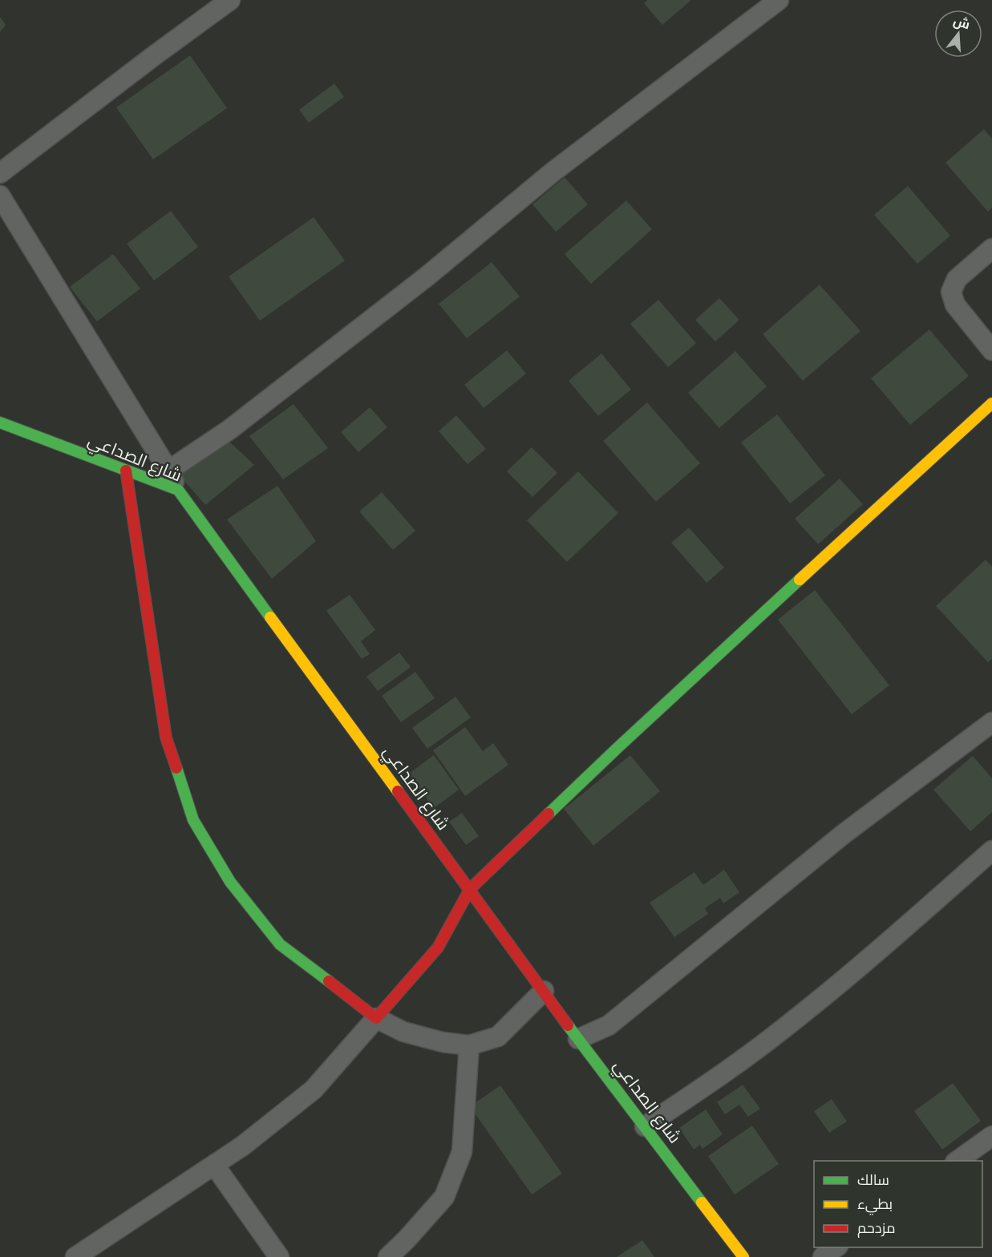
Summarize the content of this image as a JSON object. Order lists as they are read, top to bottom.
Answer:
{
  "streets": {
    "street": ["شارع الصداعي"]
  },
  "legend": ["سالك", "بطيء", "مزدحم"],
  "north": "top"
}
